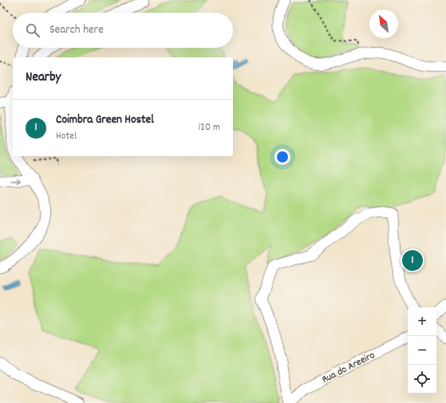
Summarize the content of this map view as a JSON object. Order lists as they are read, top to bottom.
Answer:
{
  "streets": {
    "street": ["Rua do Areeiro"]
  },
  "north": "top left",
  "page": {
    "search": "Search here",
    "heading": "Nearby",
    "list": [
      {
        "mark": "1",
        "name": "Coimbra Green Hostel",
        "note": "Hotel",
        "value": "120 m"
      }
    ],
    "pins": "1",
    "map_buttons": ["+", "−"]
  }
}
